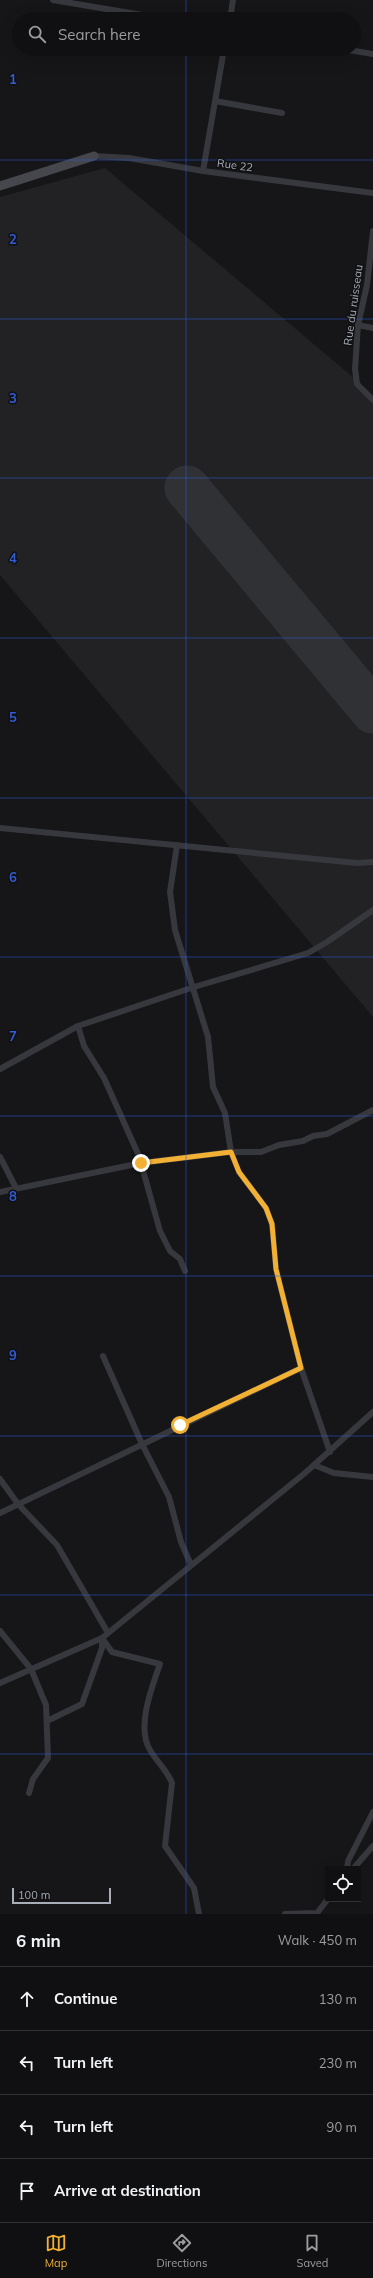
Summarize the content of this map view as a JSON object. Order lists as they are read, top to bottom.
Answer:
{
  "streets": {
    "street": ["Rue 22", "Rue du ruisseau"]
  },
  "scale_bar": "100 m",
  "page": {
    "search": "Search here",
    "scale": "100 m",
    "heading": ["6 min", "Walk · 450 m"],
    "list": [
      ["Continue", "130 m"],
      ["Turn left", "230 m"],
      ["Turn left", "90 m"],
      "Arrive at destination"
    ],
    "nav": ["Map", "Directions", "Saved"]
  },
  "grid": {
    "rows": [
      "1",
      "2",
      "3",
      "4",
      "5",
      "6",
      "7",
      "8",
      "9"
    ]
  }
}
